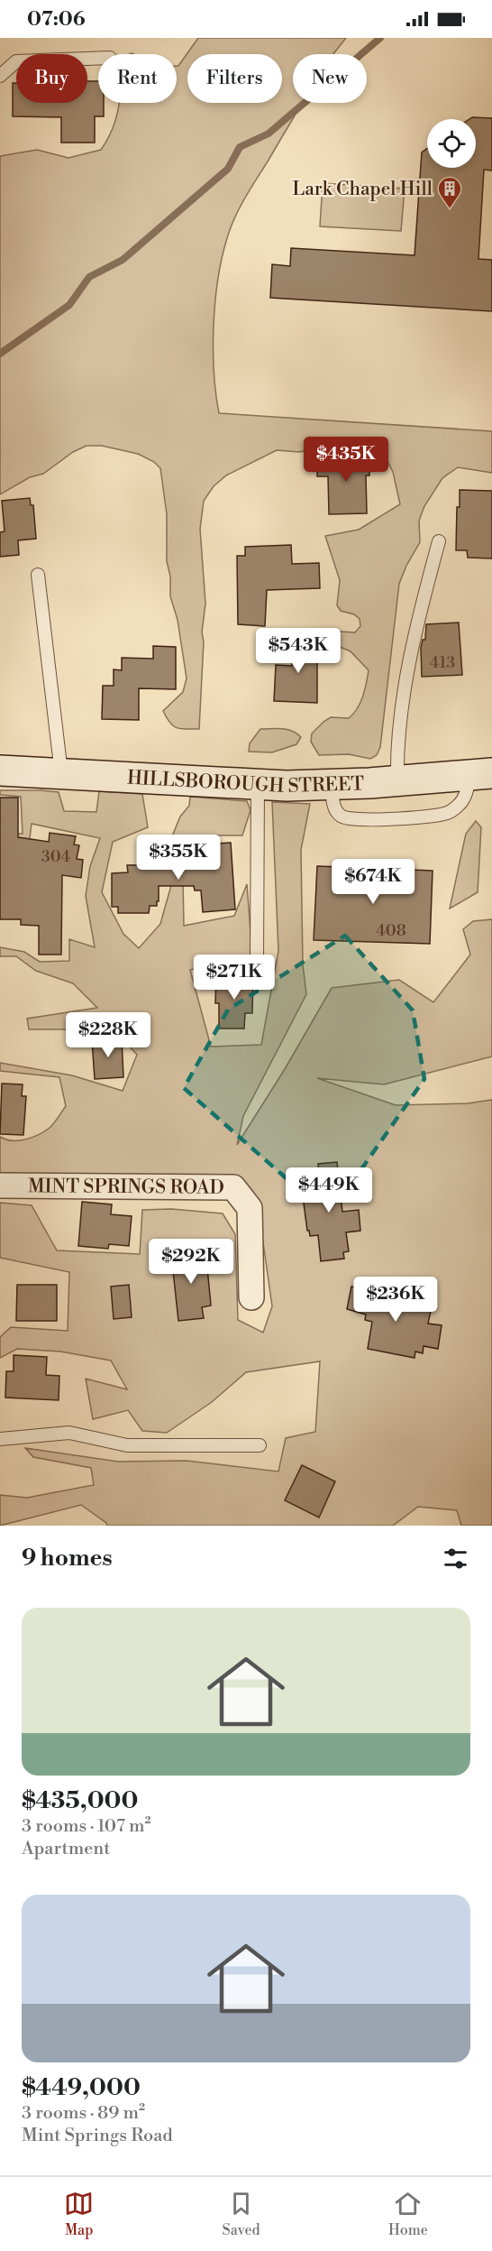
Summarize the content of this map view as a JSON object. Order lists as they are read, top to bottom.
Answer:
{
  "streets": {
    "street": ["HILLSBOROUGH STREET", "MINT SPRINGS ROAD"]
  },
  "places": {
    "building": ["Lark Chapel Hill"]
  },
  "house_numbers": ["413", "304", "408"],
  "page": {
    "status": "07:06",
    "chip": [
      "Buy",
      "Rent",
      "Filters",
      "New"
    ],
    "price": [
      "$435K",
      "$543K",
      "$355K",
      "$674K",
      "$271K",
      "$228K",
      "$449K",
      "$292K",
      "$236K"
    ],
    "heading": "9 homes",
    "list": [
      {
        "name": "$435,000",
        "note": "3 rooms · 107 m² · Apartment"
      },
      {
        "name": "$449,000",
        "note": "3 rooms · 89 m² · Mint Springs Road"
      }
    ],
    "tabs": ["Map", "Saved", "Home"]
  }
}
